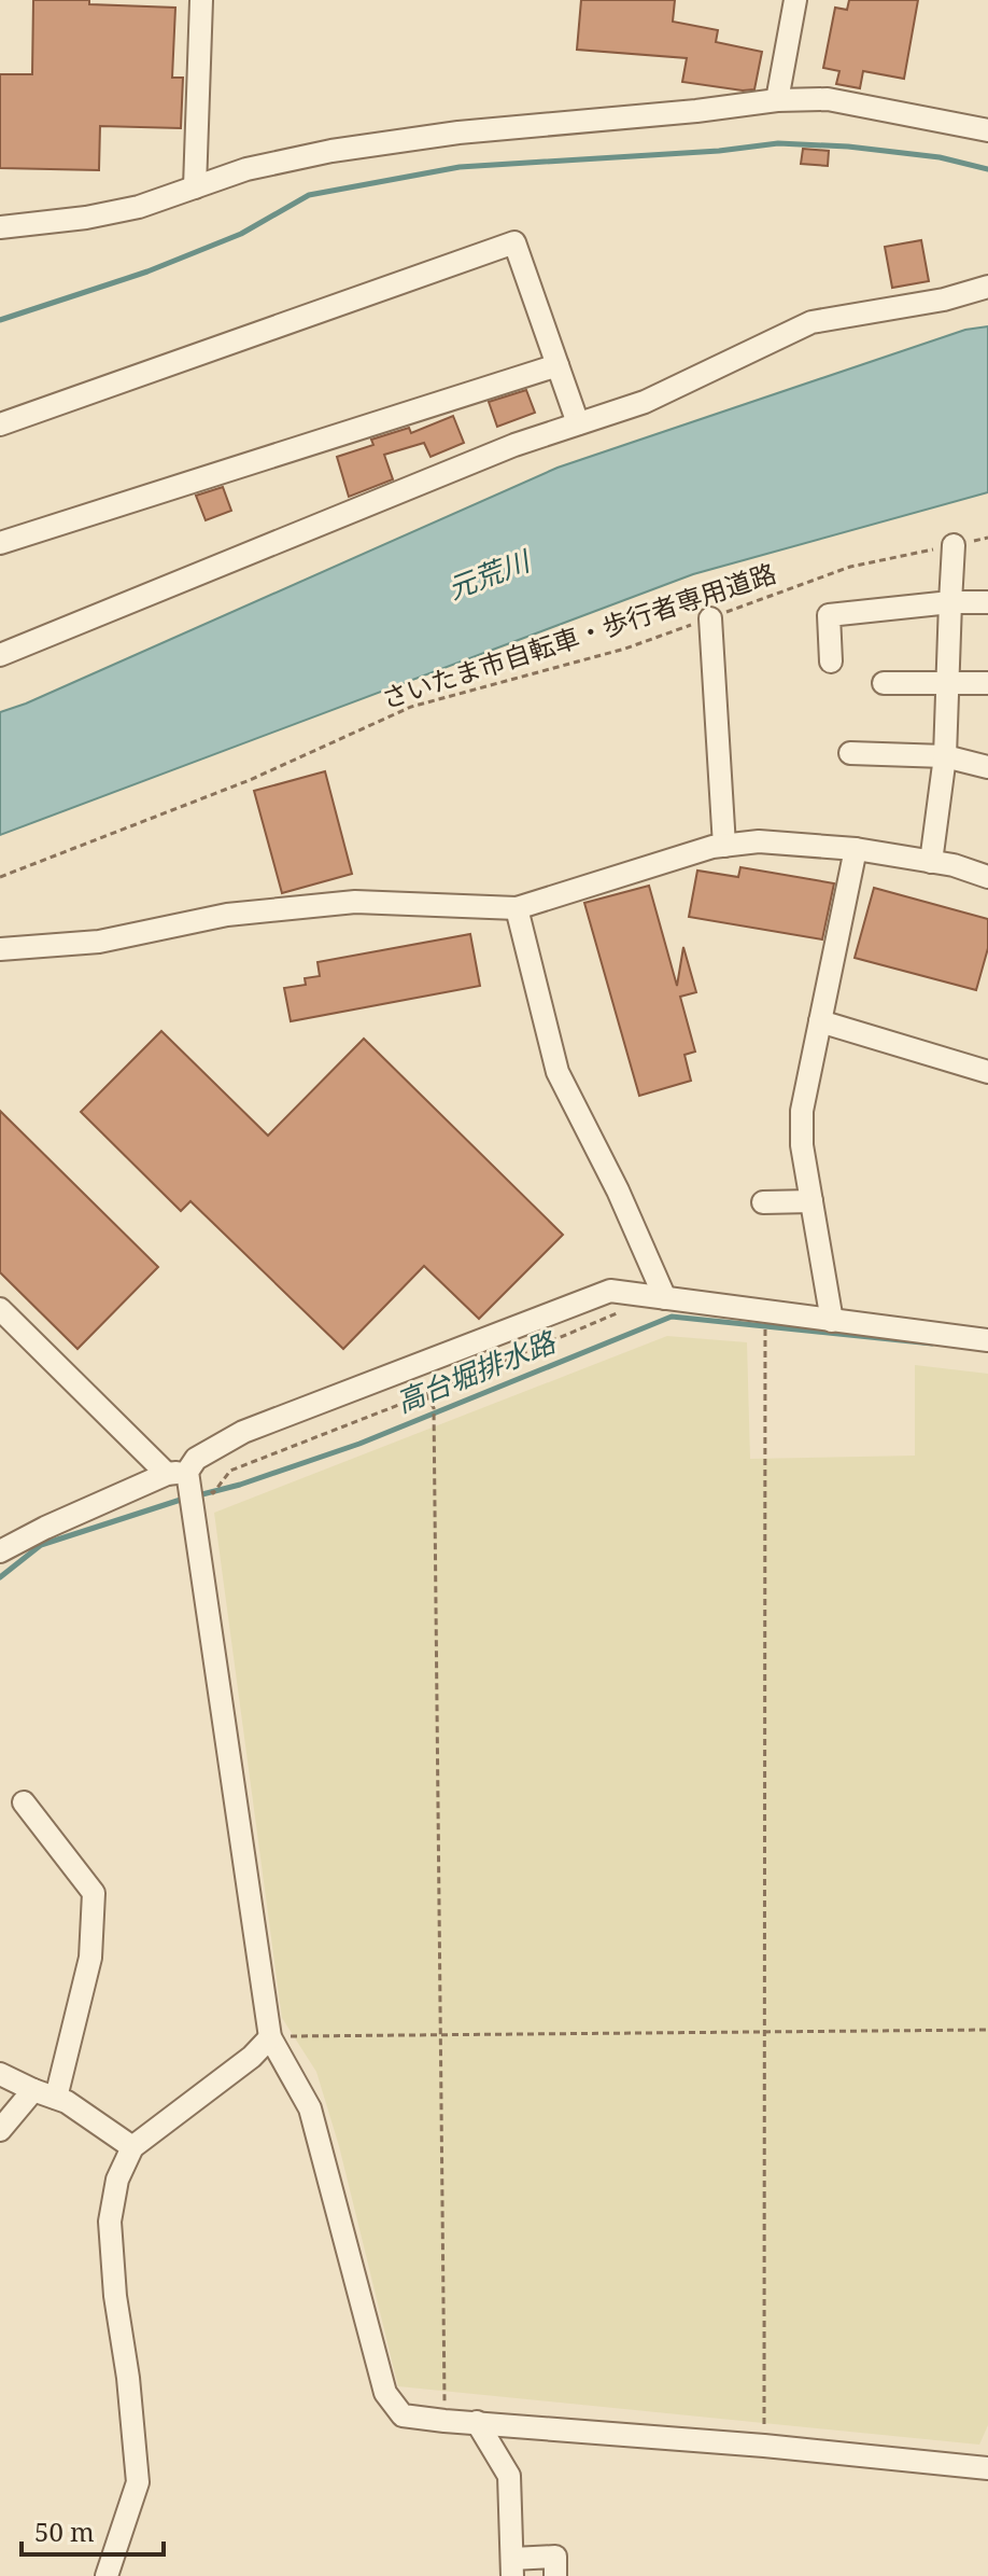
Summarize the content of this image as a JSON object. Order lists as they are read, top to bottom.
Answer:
{
  "streets": {
    "path": ["さいたま市自転車・歩行者専用道路"]
  },
  "water": ["元荒川", "高台堀排水路"],
  "scale_bar": "50 m"
}
